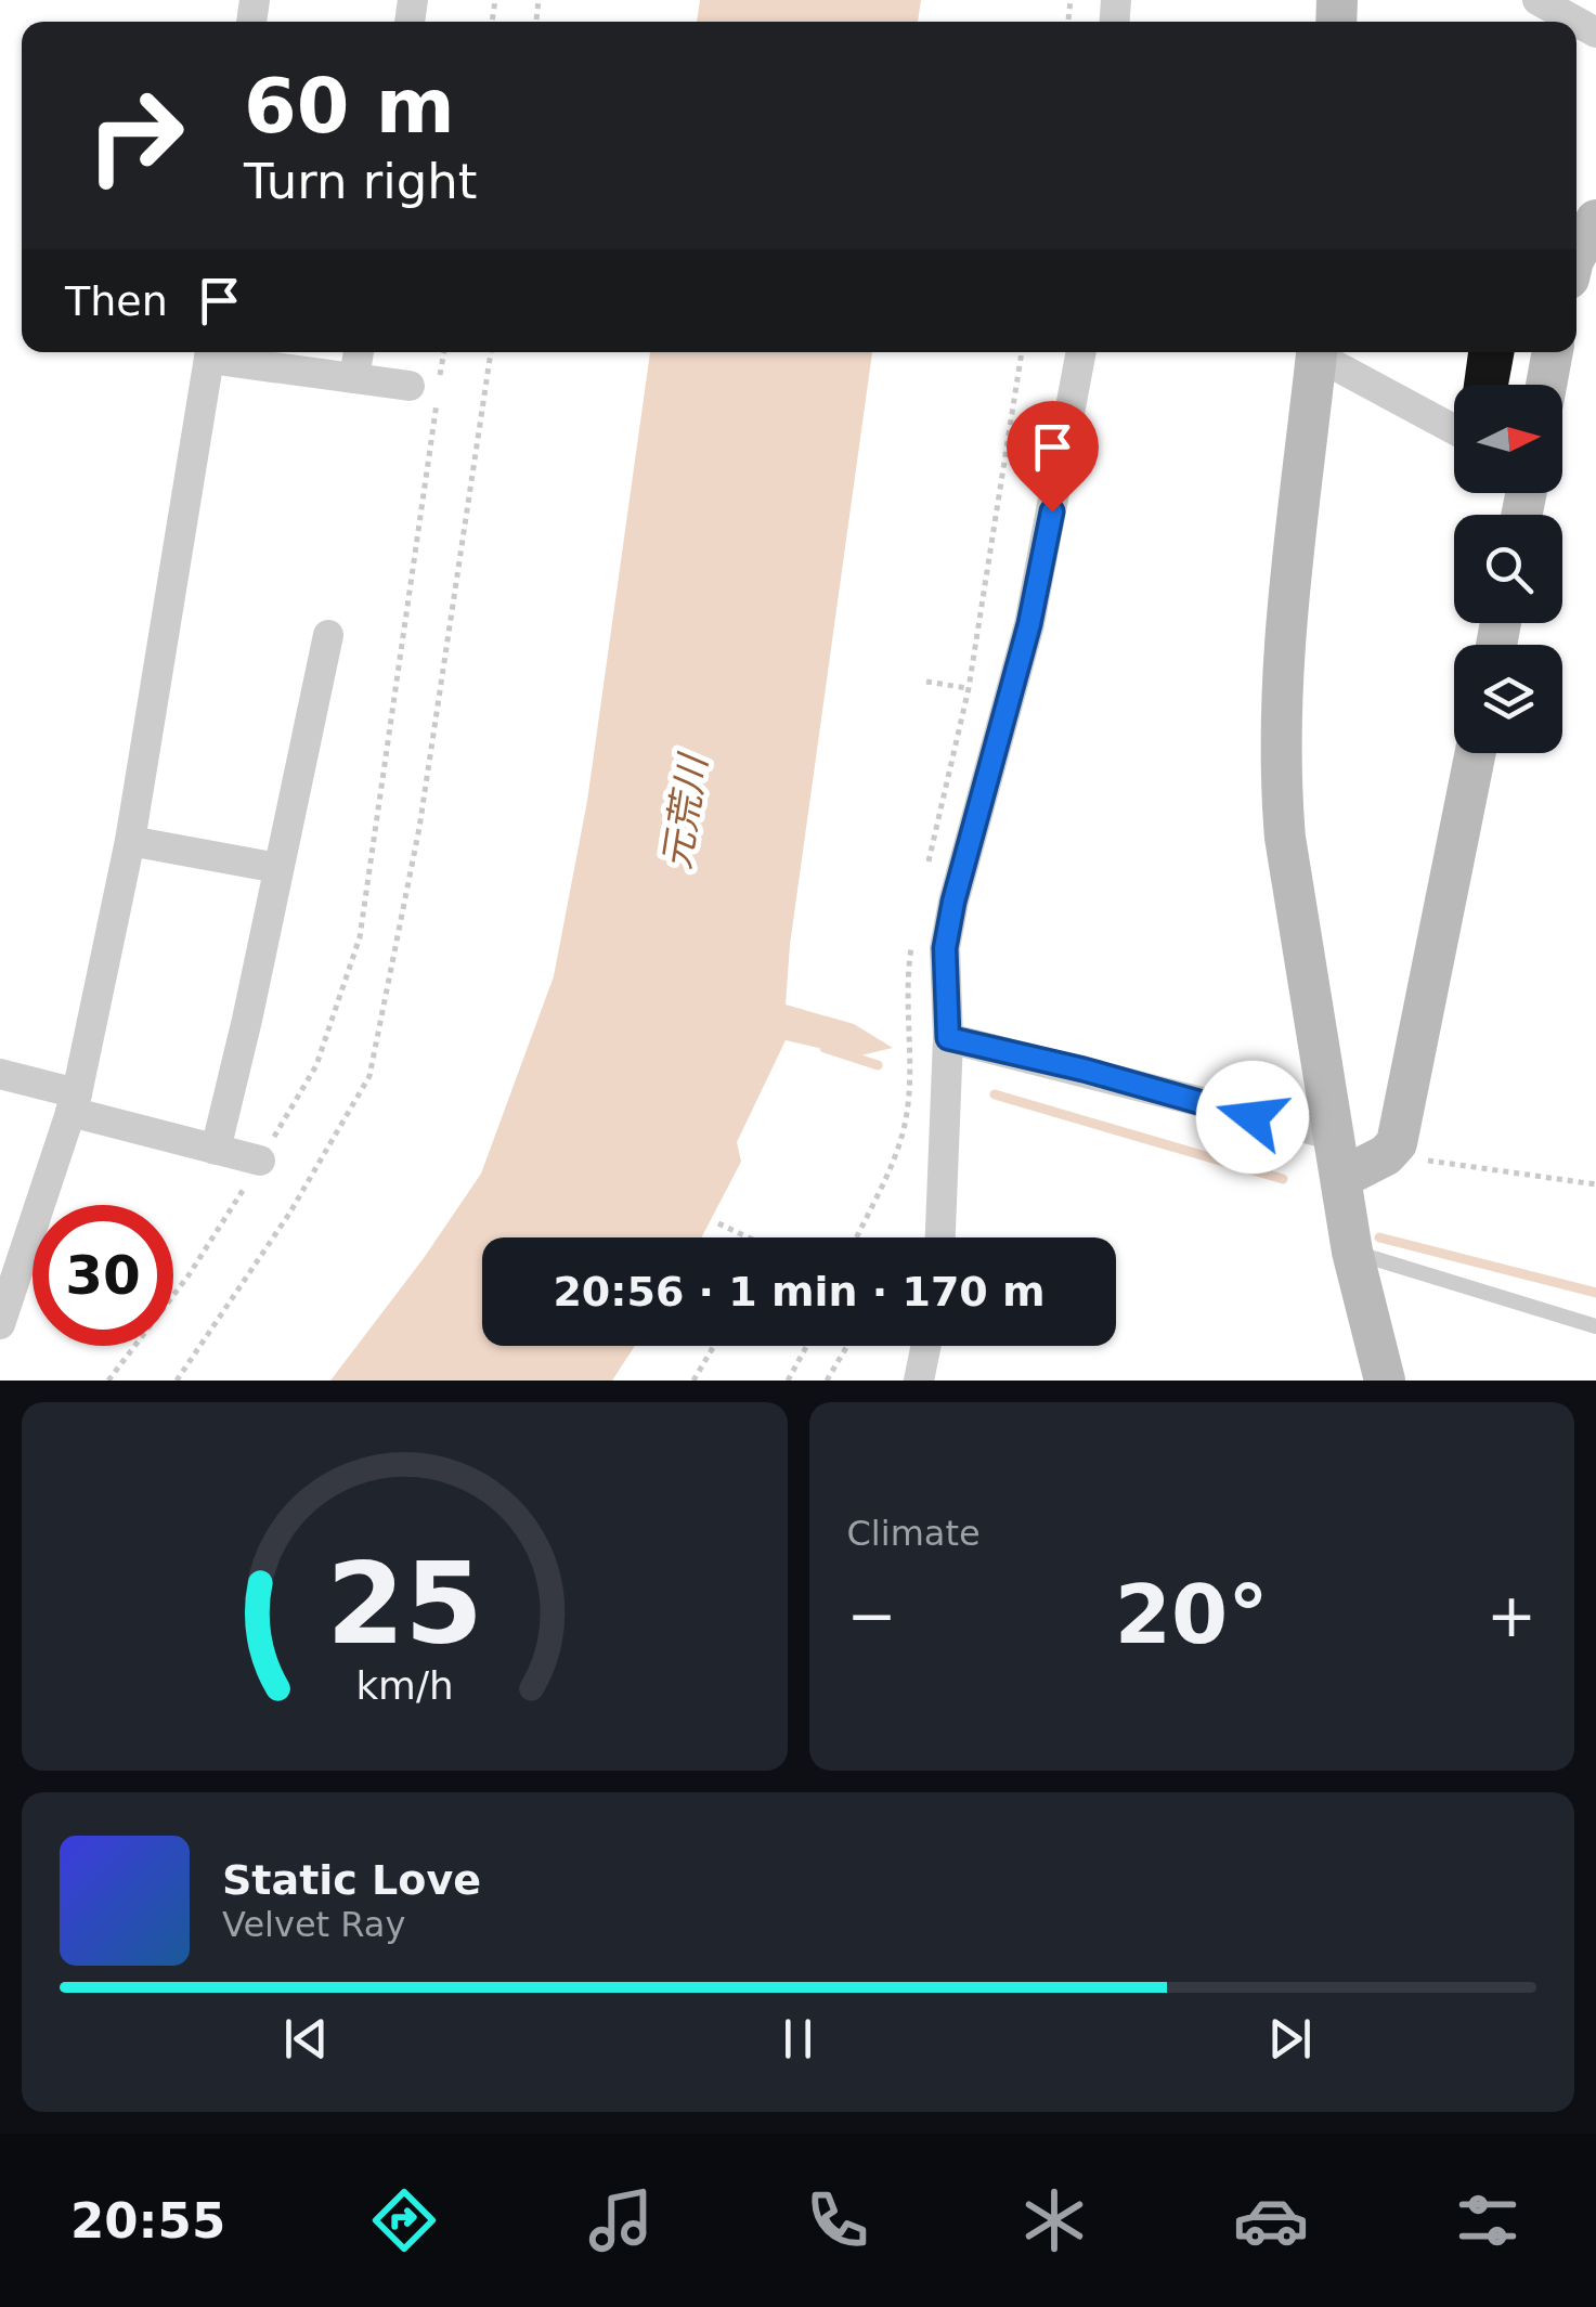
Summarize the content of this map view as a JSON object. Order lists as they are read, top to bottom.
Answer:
{
  "water": ["元荒川"],
  "north": "right",
  "page": {
    "turn": ["60 m", "Turn right"],
    "then": "Then",
    "limit": "30",
    "trip": "20:56 · 1 min · 170 m",
    "tile": "Climate",
    "heat": ["−", "20°", "+"],
    "song": ["Static Love", "Velvet Ray"],
    "tabs": "20:55",
    "gauge": ["25", "km/h"]
  }
}
